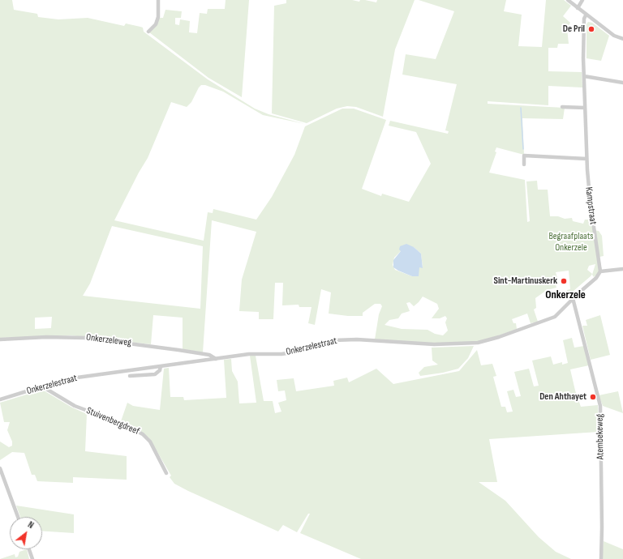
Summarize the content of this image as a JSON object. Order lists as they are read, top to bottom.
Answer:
{
  "streets": {
    "street": [
      "Kampstraat",
      "Onkerzeleweg",
      "Onkerzelestraat",
      "Stuivenbergdreef",
      "Atembekeweg"
    ]
  },
  "crossings": [
    ["Kampstraat", "Onkerzelestraat"],
    ["Onkerzeleweg", "Onkerzelestraat"],
    ["Onkerzelestraat", "Stuivenbergdreef"],
    ["Onkerzelestraat", "Atembekeweg"]
  ],
  "districts": ["Onkerzele"],
  "parks": ["Begraafplaats Onkerzele"],
  "places": ["De Pril", "Sint-Martinuskerk", "Den Ahthayet"],
  "north": "top right"
}
